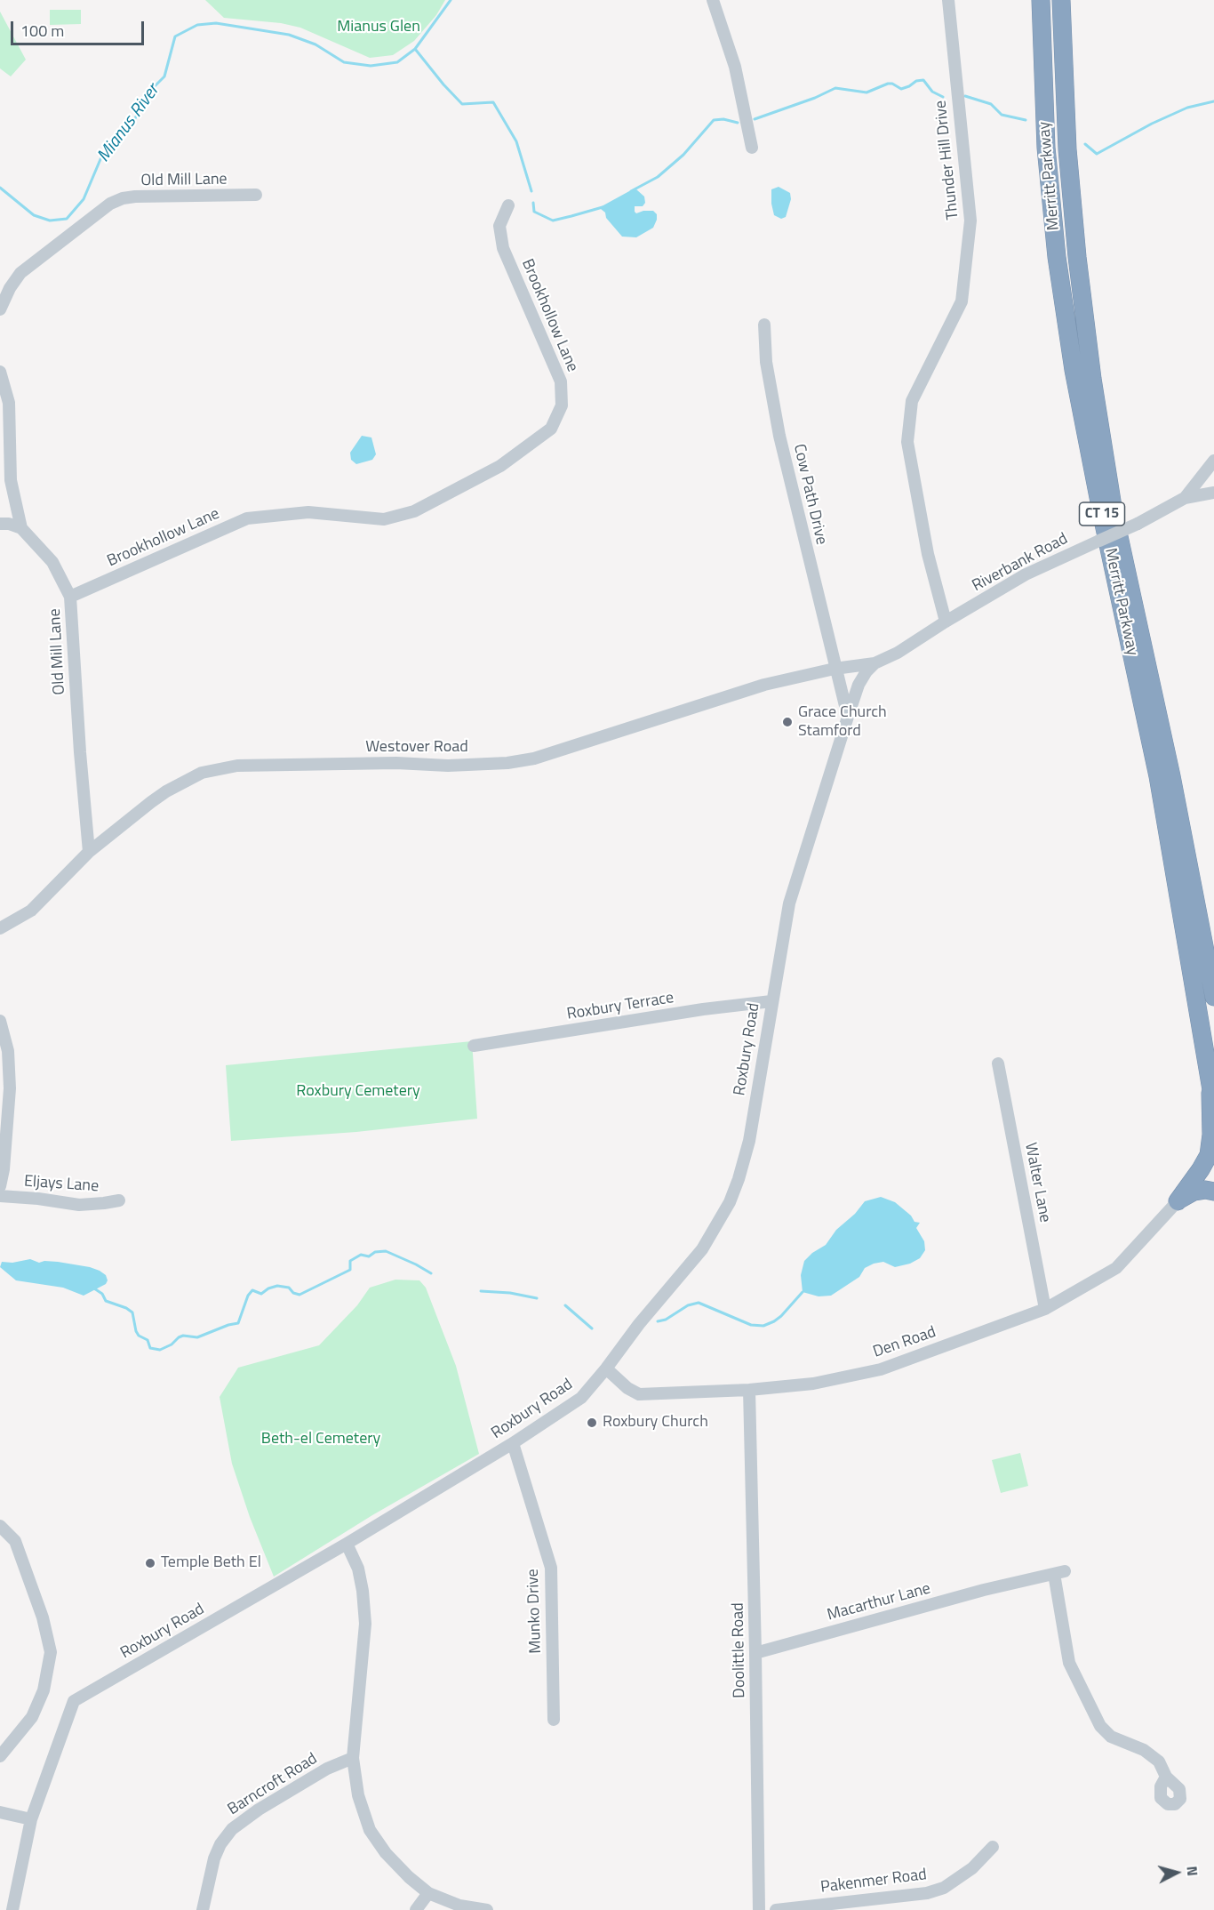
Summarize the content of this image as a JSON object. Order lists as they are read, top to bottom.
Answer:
{
  "streets": {
    "highway": ["Merritt Parkway", "CT 15"],
    "street": [
      "Thunder Hill Drive",
      "Old Mill Lane",
      "Brookhollow Lane",
      "Cow Path Drive",
      "Riverbank Road",
      "Westover Road",
      "Roxbury Terrace",
      "Roxbury Road",
      "Walter Lane",
      "Eljays Lane",
      "Den Road",
      "Macarthur Lane",
      "Munko Drive",
      "Doolittle Road",
      "Barncroft Road",
      "Pakenmer Road"
    ]
  },
  "crossings": [
    ["Thunder Hill Drive", "Riverbank Road"],
    ["Old Mill Lane", "Brookhollow Lane"],
    ["Old Mill Lane", "Westover Road"],
    ["Cow Path Drive", "Westover Road"],
    ["Riverbank Road", "Westover Road"],
    ["Riverbank Road", "Roxbury Road"],
    ["Westover Road", "Roxbury Road"],
    ["Roxbury Terrace", "Roxbury Road"],
    ["Roxbury Road", "Den Road"],
    ["Roxbury Road", "Munko Drive"],
    ["Walter Lane", "Den Road"],
    ["Den Road", "Doolittle Road"],
    ["Macarthur Lane", "Doolittle Road"]
  ],
  "water": ["Mianus River"],
  "parks": ["Mianus Glen", "Roxbury Cemetery", "Beth-el Cemetery"],
  "places": ["Grace Church Stamford", "Roxbury Church", "Temple Beth El"],
  "scale_bar": "100 m",
  "north": "right"
}
